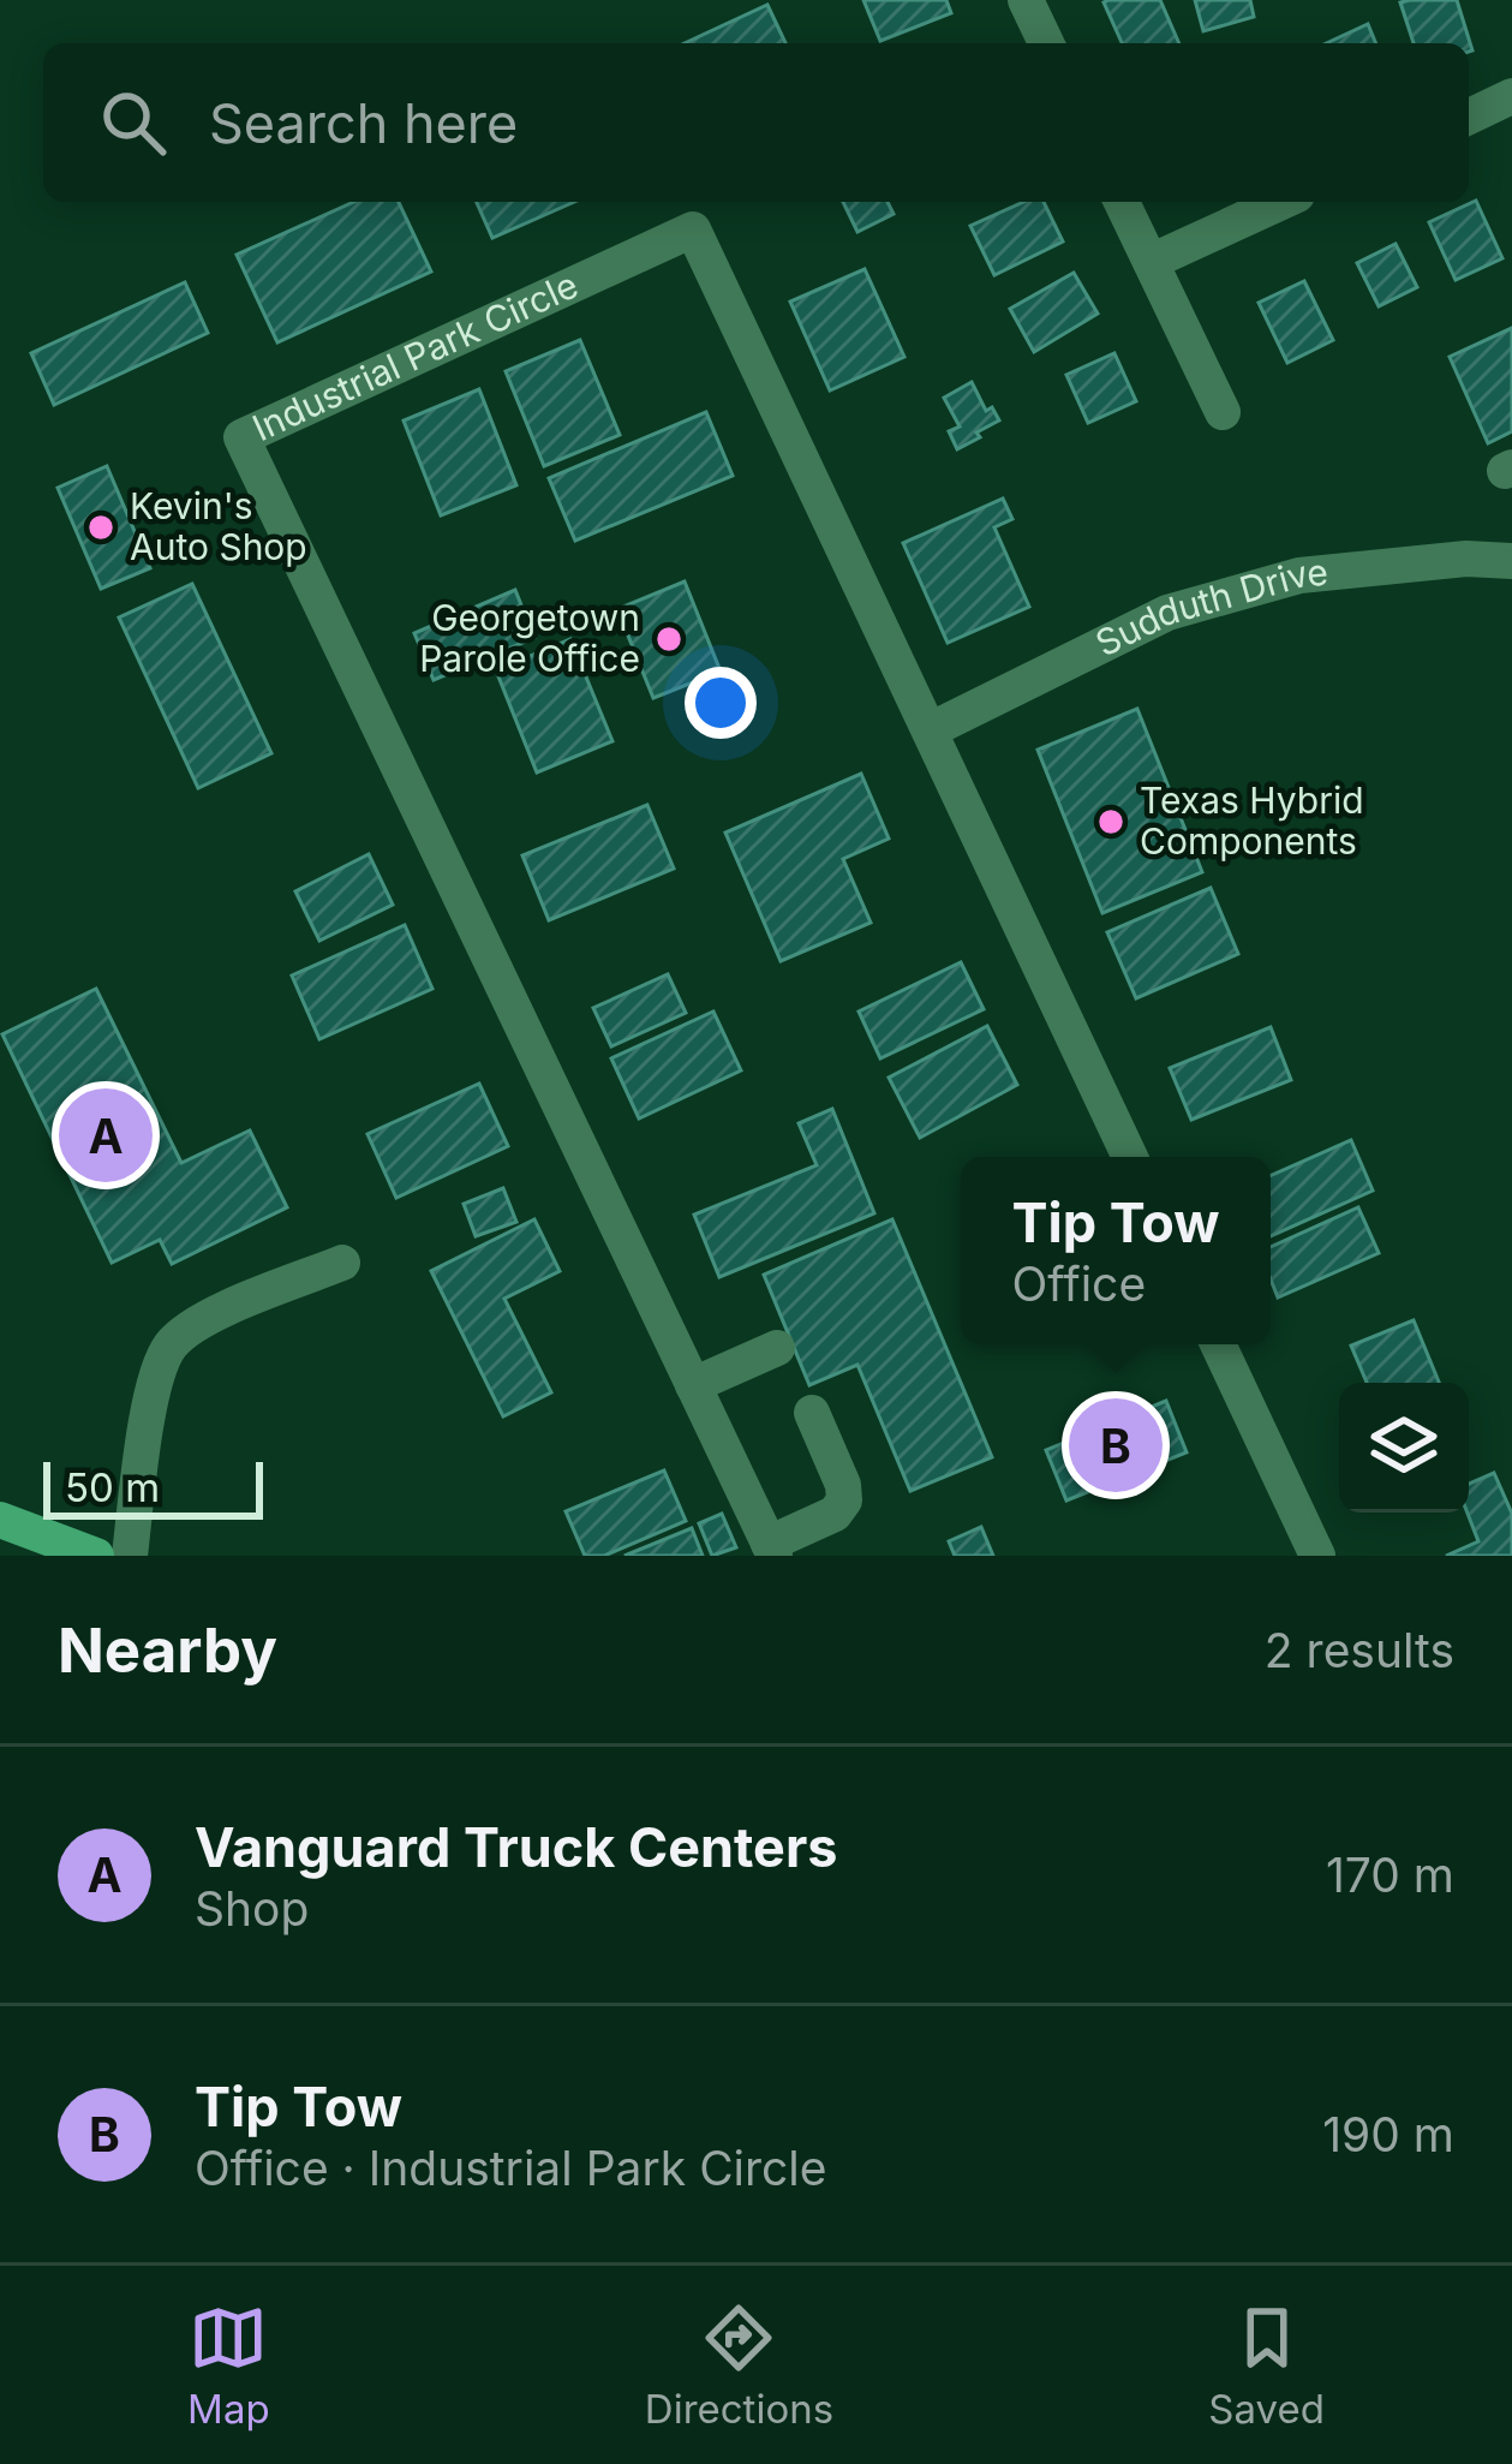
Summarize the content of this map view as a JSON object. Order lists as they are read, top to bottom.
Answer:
{
  "streets": {
    "street": ["Industrial Park Circle", "Sudduth Drive"]
  },
  "crossings": [
    ["Industrial Park Circle", "Sudduth Drive"]
  ],
  "places": ["Kevin's Auto Shop", "Georgetown Parole Office", "Texas Hybrid Components"],
  "scale_bar": "50 m",
  "page": {
    "search": "Search here",
    "pins": ["A", "B"],
    "popup": ["Tip Tow", "Office"],
    "scale": "50 m",
    "heading": ["Nearby", "2 results"],
    "list": [
      {
        "mark": "A",
        "name": "Vanguard Truck Centers",
        "note": "Shop",
        "value": "170 m"
      },
      {
        "mark": "B",
        "name": "Tip Tow",
        "note": "Office · Industrial Park Circle",
        "value": "190 m"
      }
    ],
    "nav": ["Map", "Directions", "Saved"]
  }
}
